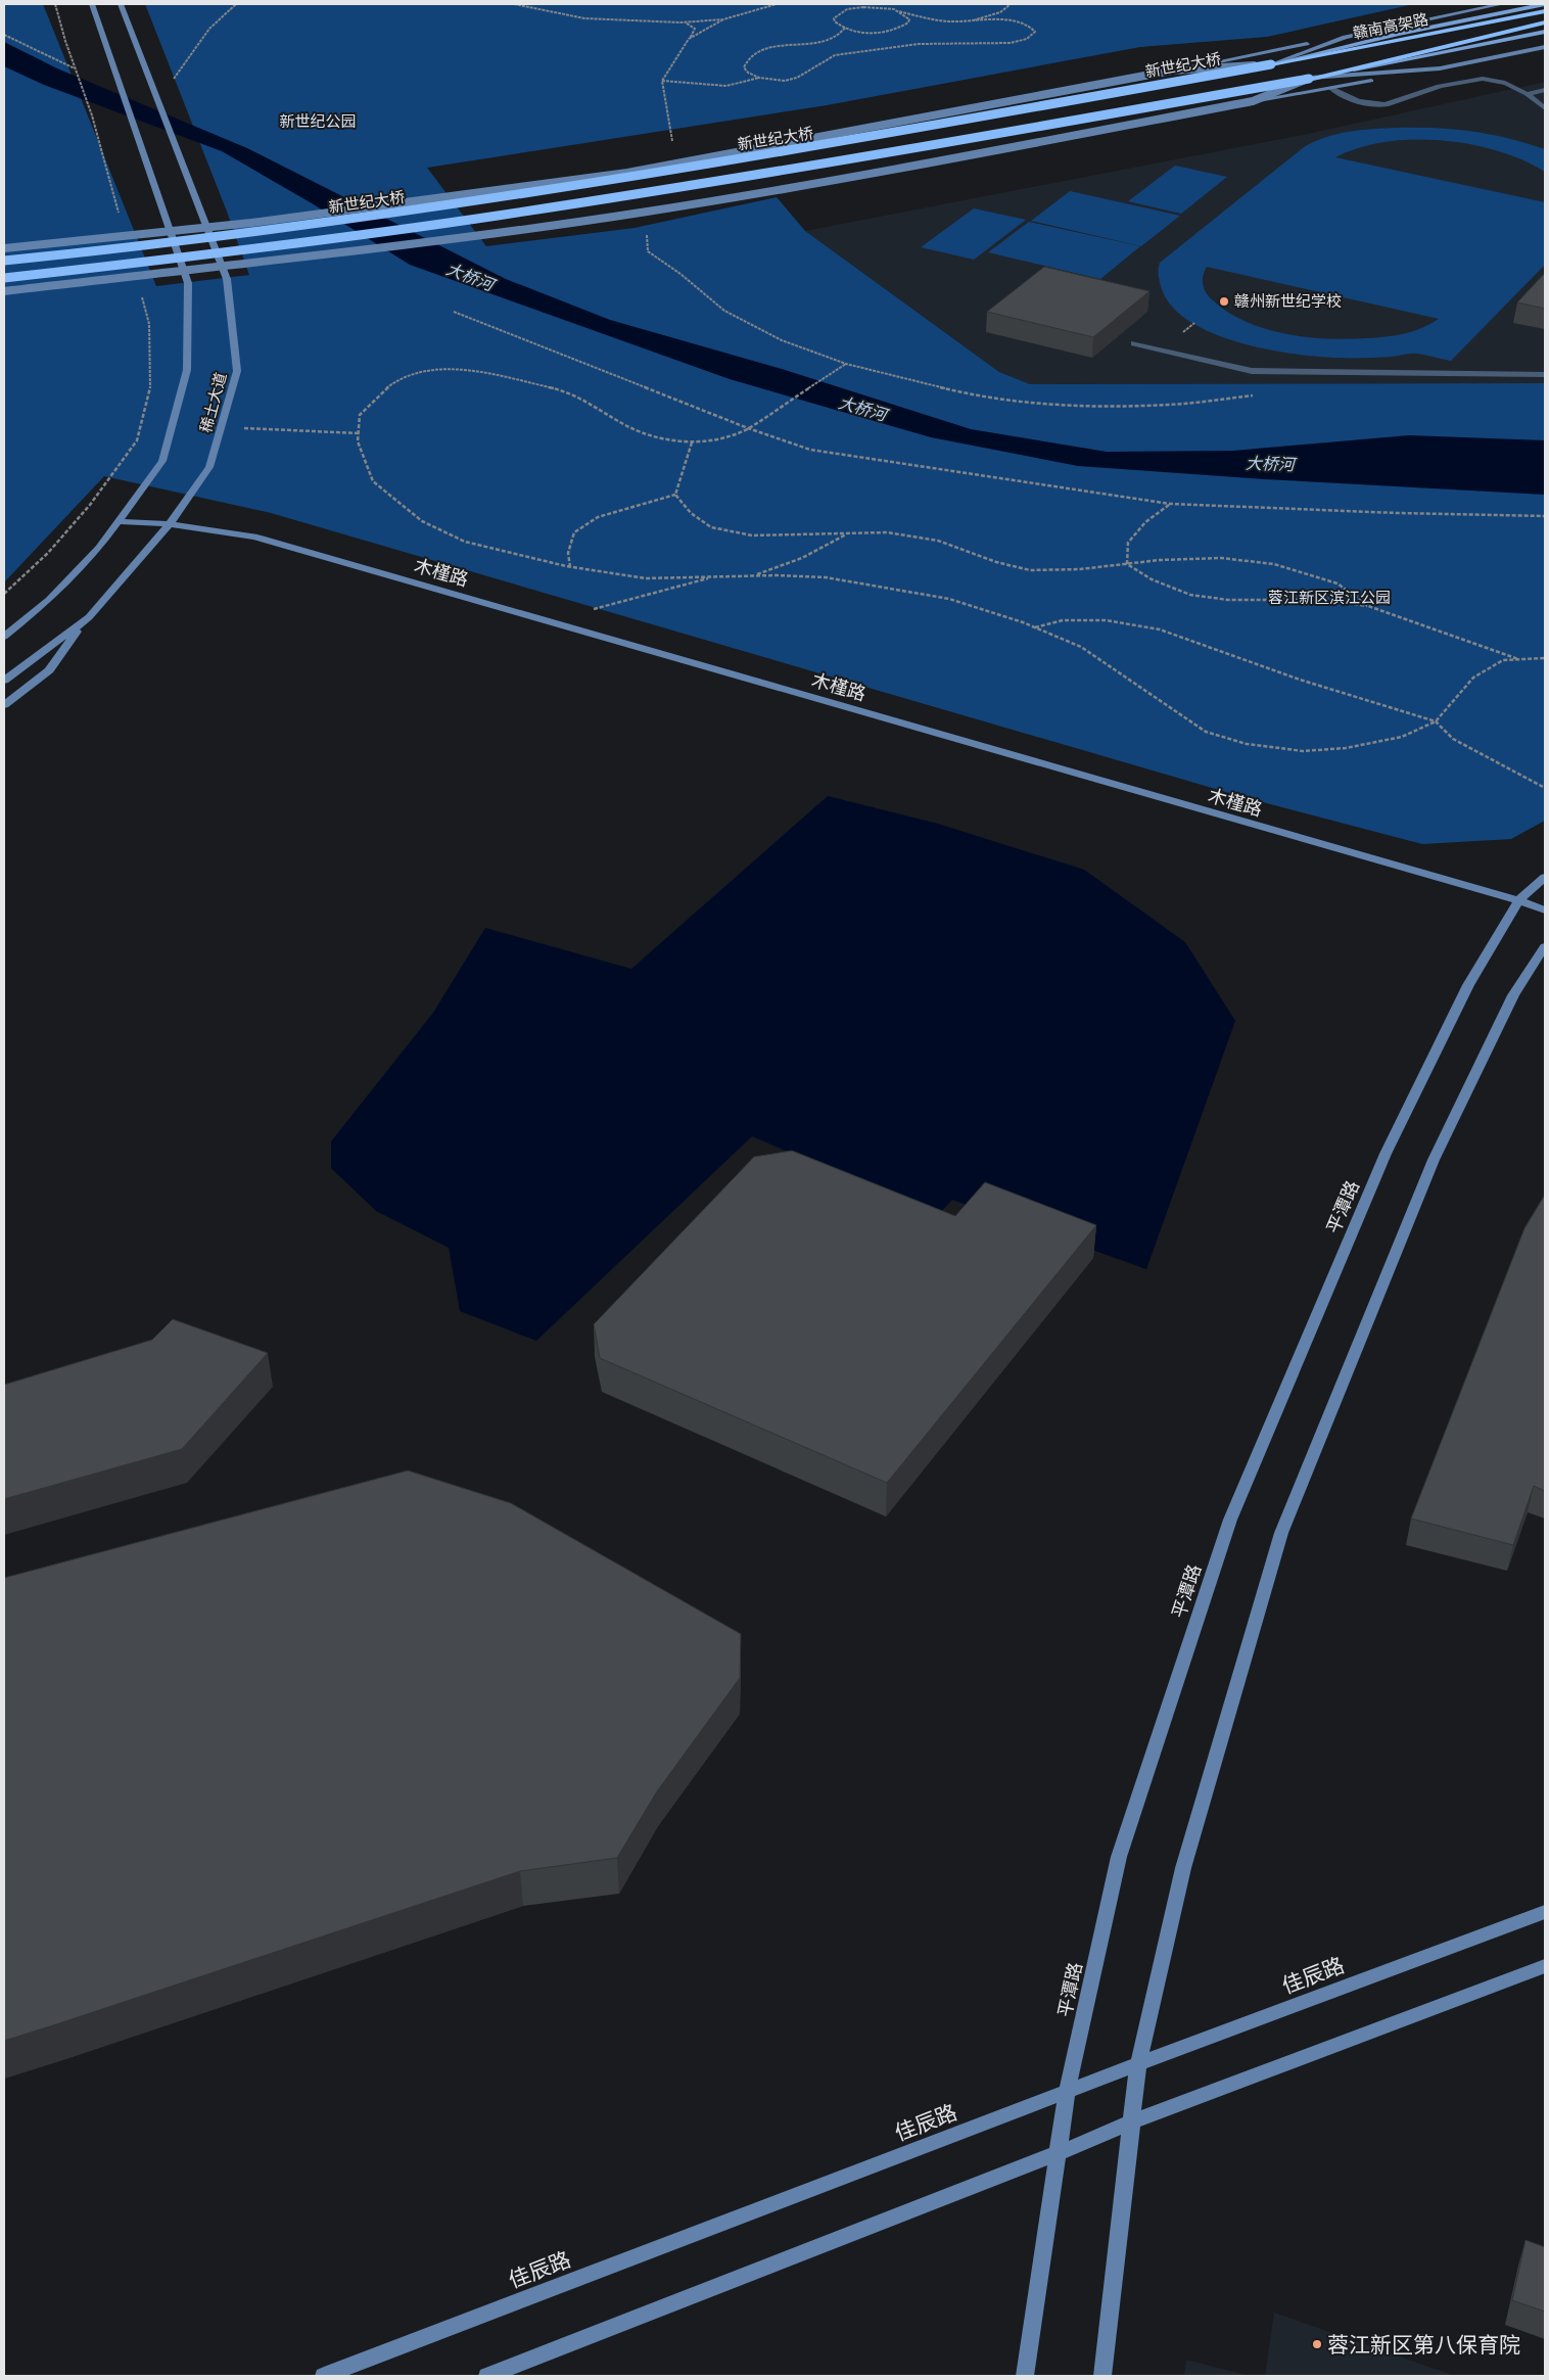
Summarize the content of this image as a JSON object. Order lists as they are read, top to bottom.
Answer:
{
  "streets": {
    "highway": ["赣南高架路", "新世纪大桥"],
    "street": [
      "稀土大道",
      "木槿路",
      "平潭路",
      "佳辰路"
    ]
  },
  "crossings": [
    ["赣南高架路", "新世纪大桥"],
    ["稀土大道", "木槿路"],
    ["木槿路", "平潭路"],
    ["平潭路", "佳辰路"]
  ],
  "water": ["大桥河"],
  "parks": ["新世纪公园", "蓉江新区滨江公园"],
  "places": ["赣州新世纪学校", "蓉江新区第八保育院"]
}
